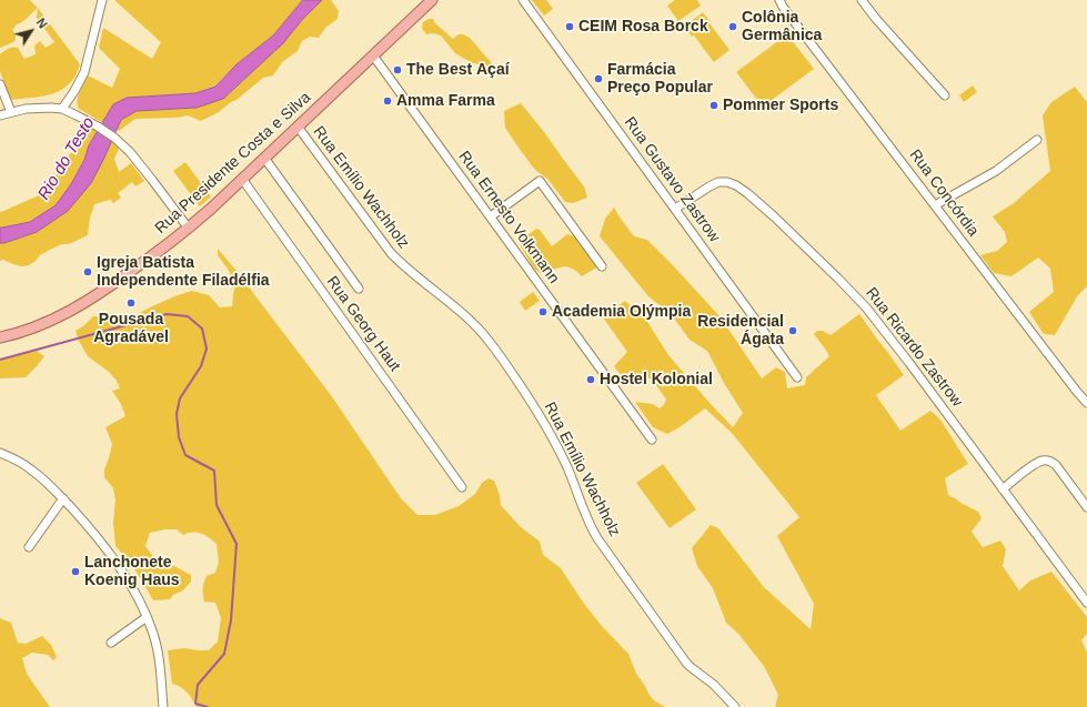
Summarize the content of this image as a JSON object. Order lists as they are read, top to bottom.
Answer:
{
  "streets": {
    "main road": ["Rua Presidente Costa e Silva"],
    "street": [
      "Rua Gustavo Zastrow",
      "Rua Emílio Wachholz",
      "Rua Concórdia",
      "Rua Ernesto Volkmann",
      "Rua Georg Haut",
      "Rua Ricardo Zastrow"
    ]
  },
  "crossings": [
    ["Rua Presidente Costa e Silva", "Rua Emílio Wachholz"],
    ["Rua Presidente Costa e Silva", "Rua Ernesto Volkmann"],
    ["Rua Presidente Costa e Silva", "Rua Georg Haut"],
    ["Rua Gustavo Zastrow", "Rua Ricardo Zastrow"]
  ],
  "water": ["Rio do Testo"],
  "places": [
    "CEIM Rosa Borck",
    "Colônia Germânica",
    "The Best Açaí",
    "Farmácia Preço Popular",
    "Amma Farma",
    "Pommer Sports",
    "Igreja Batista Independente Filadélfia",
    "Pousada Agradável",
    "Academia Olýmpia",
    "Residencial Ágata",
    "Hostel Kolonial",
    "Lanchonete Koenig Haus"
  ],
  "north": "top right"
}
